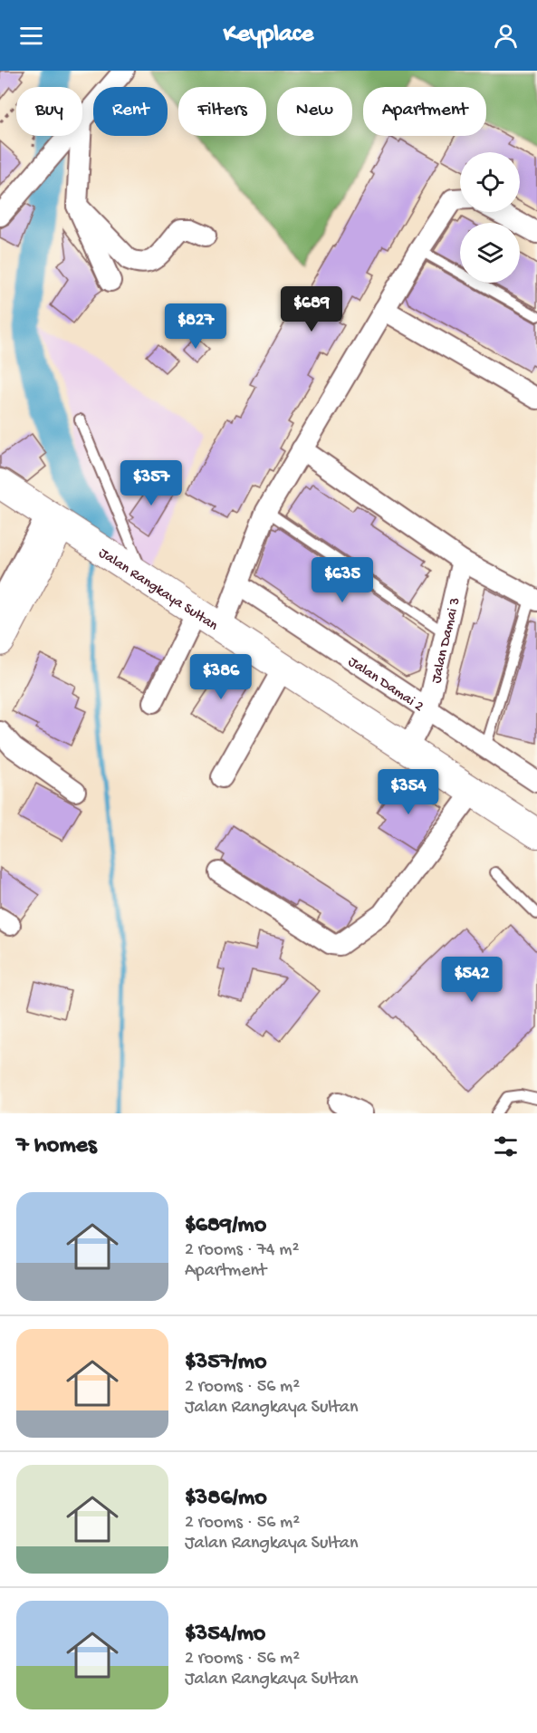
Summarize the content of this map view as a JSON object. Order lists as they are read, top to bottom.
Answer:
{
  "streets": {
    "street": ["Jalan Rangkaya Sultan", "Jalan Damai 3", "Jalan Damai 2"]
  },
  "crossings": [
    ["Jalan Rangkaya Sultan", "Jalan Damai 3"],
    ["Jalan Damai 3", "Jalan Damai 2"]
  ],
  "page": {
    "header": "Keyplace",
    "chip": [
      "Buy",
      "Rent",
      "Filters",
      "New",
      "Apartment"
    ],
    "price": [
      "$689",
      "$827",
      "$357",
      "$635",
      "$386",
      "$354",
      "$542"
    ],
    "heading": "7 homes",
    "list": [
      {
        "name": "$689/mo",
        "note": "2 rooms · 74 m² · Apartment"
      },
      {
        "name": "$357/mo",
        "note": "2 rooms · 56 m² · Jalan Rangkaya Sultan"
      },
      {
        "name": "$386/mo",
        "note": "2 rooms · 56 m² · Jalan Rangkaya Sultan"
      },
      {
        "name": "$354/mo",
        "note": "2 rooms · 56 m² · Jalan Rangkaya Sultan"
      }
    ]
  }
}
